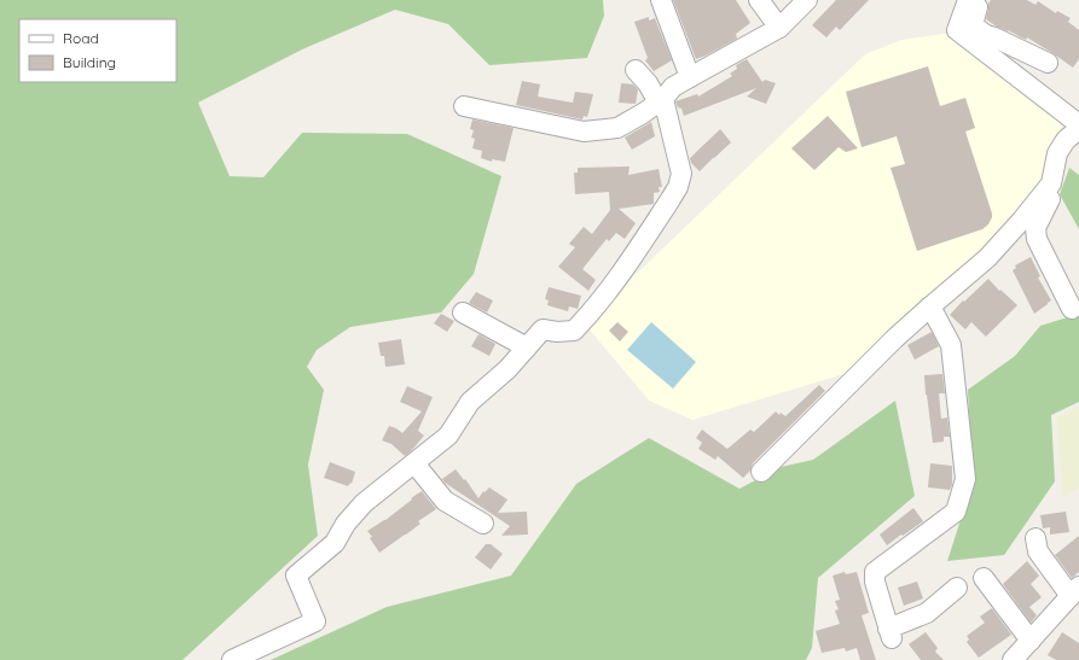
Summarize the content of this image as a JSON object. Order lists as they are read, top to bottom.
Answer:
{
  "legend": ["Road", "Building"]
}
